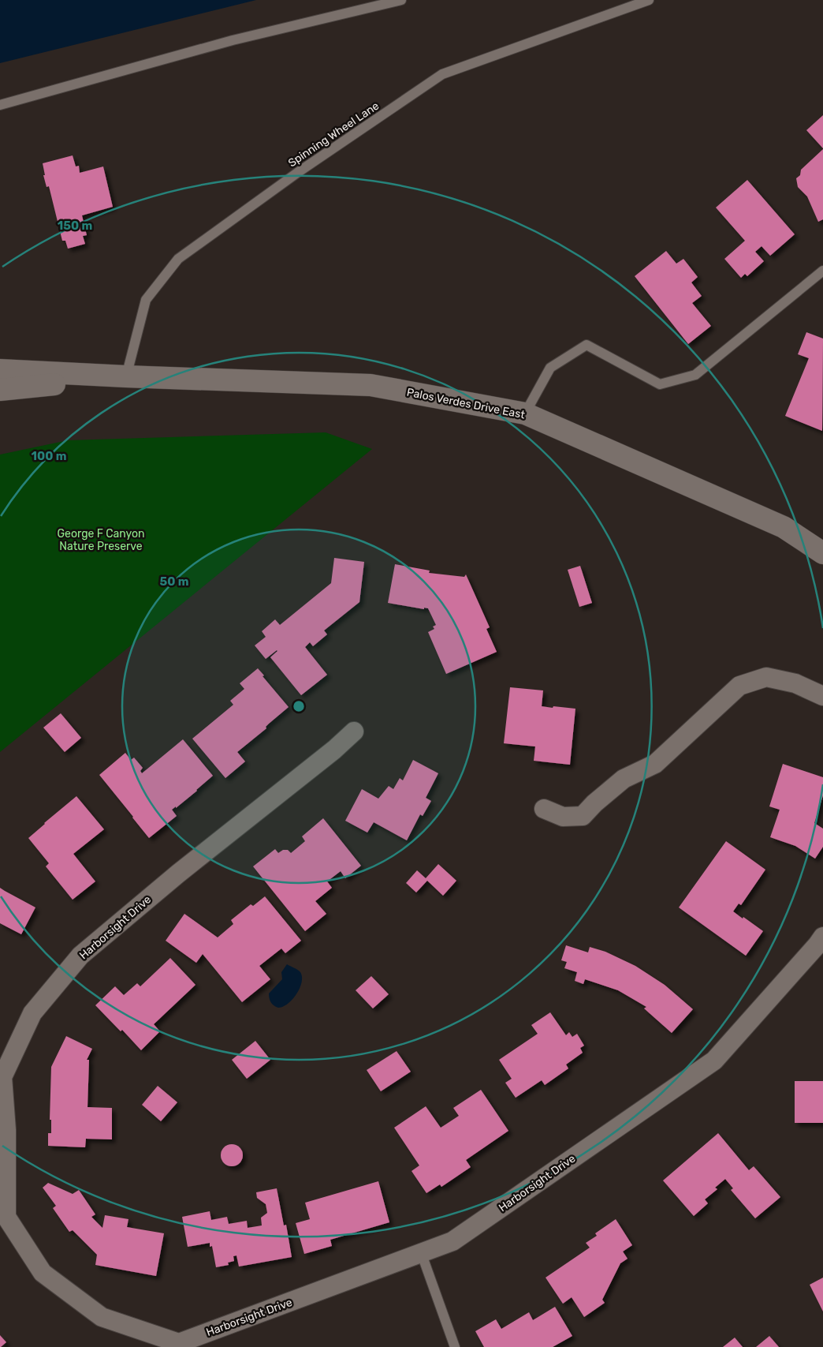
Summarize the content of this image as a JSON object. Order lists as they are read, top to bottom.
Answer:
{
  "streets": {
    "main road": ["Palos Verdes Drive East"],
    "street": ["Harborsight Drive"],
    "lane": ["Spinning Wheel Lane"]
  },
  "crossings": [
    ["Spinning Wheel Lane", "Palos Verdes Drive East"]
  ],
  "parks": ["George F Canyon Nature Preserve"],
  "rings": ["150 m", "100 m", "50 m"]
}
